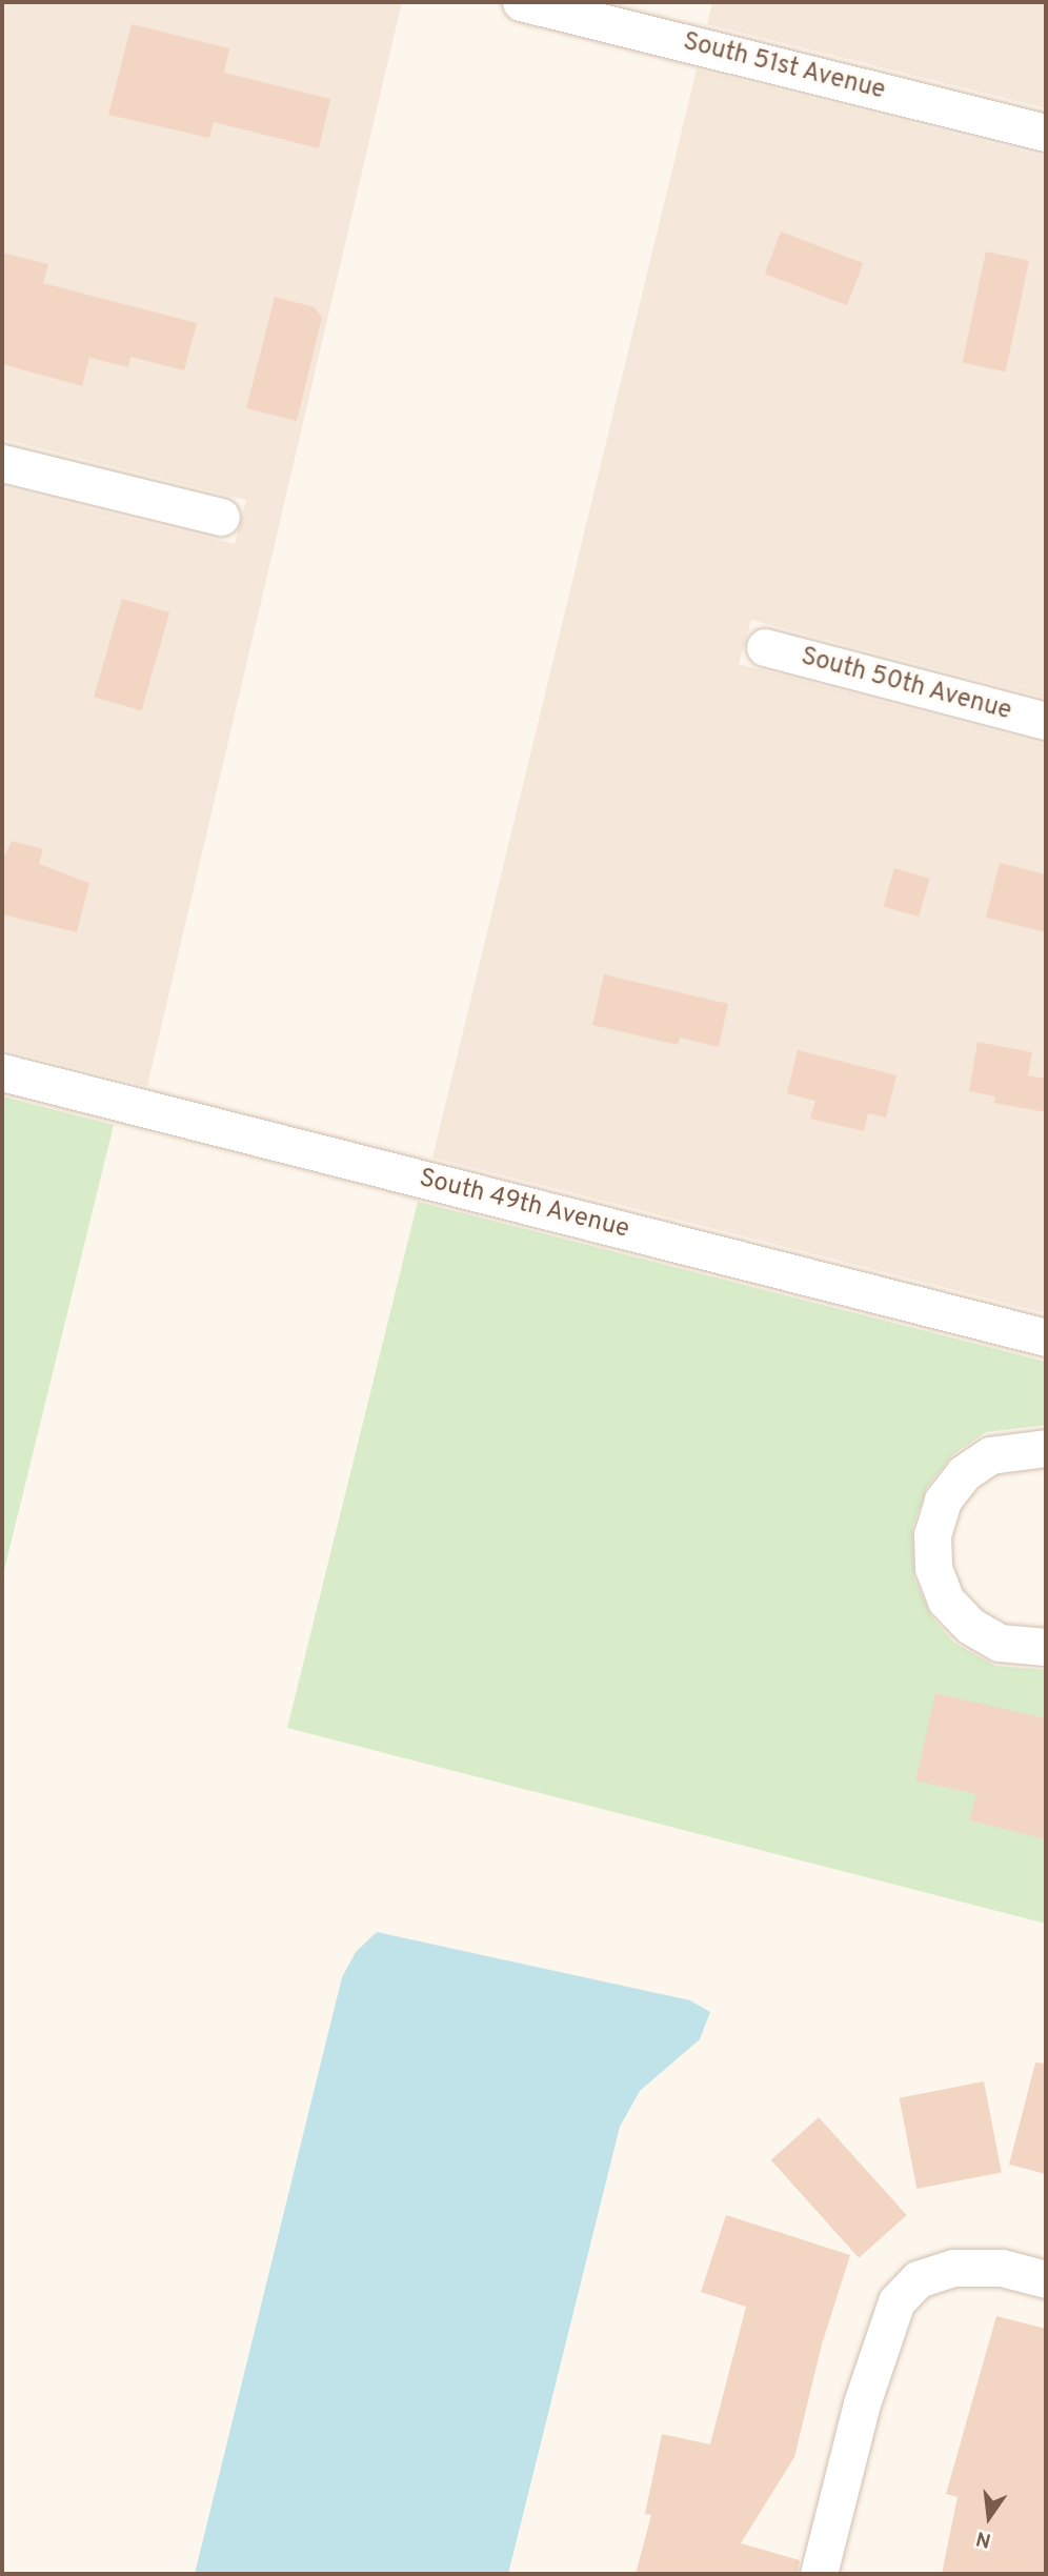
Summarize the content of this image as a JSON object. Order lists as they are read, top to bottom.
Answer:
{
  "streets": {
    "street": ["South 51st Avenue", "South 50th Avenue", "South 49th Avenue"]
  },
  "north": "bottom"
}
